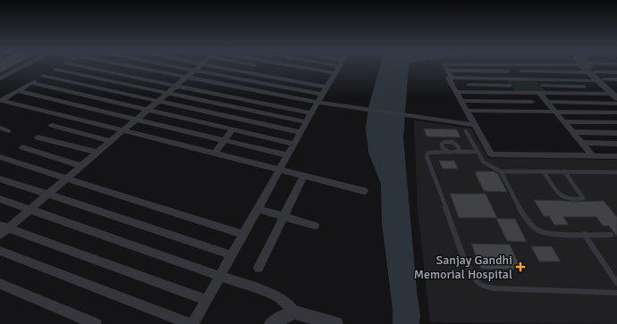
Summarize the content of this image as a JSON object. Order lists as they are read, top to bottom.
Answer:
{
  "places": {
    "health": ["Sanjay Gandhi Memorial Hospital"]
  }
}
